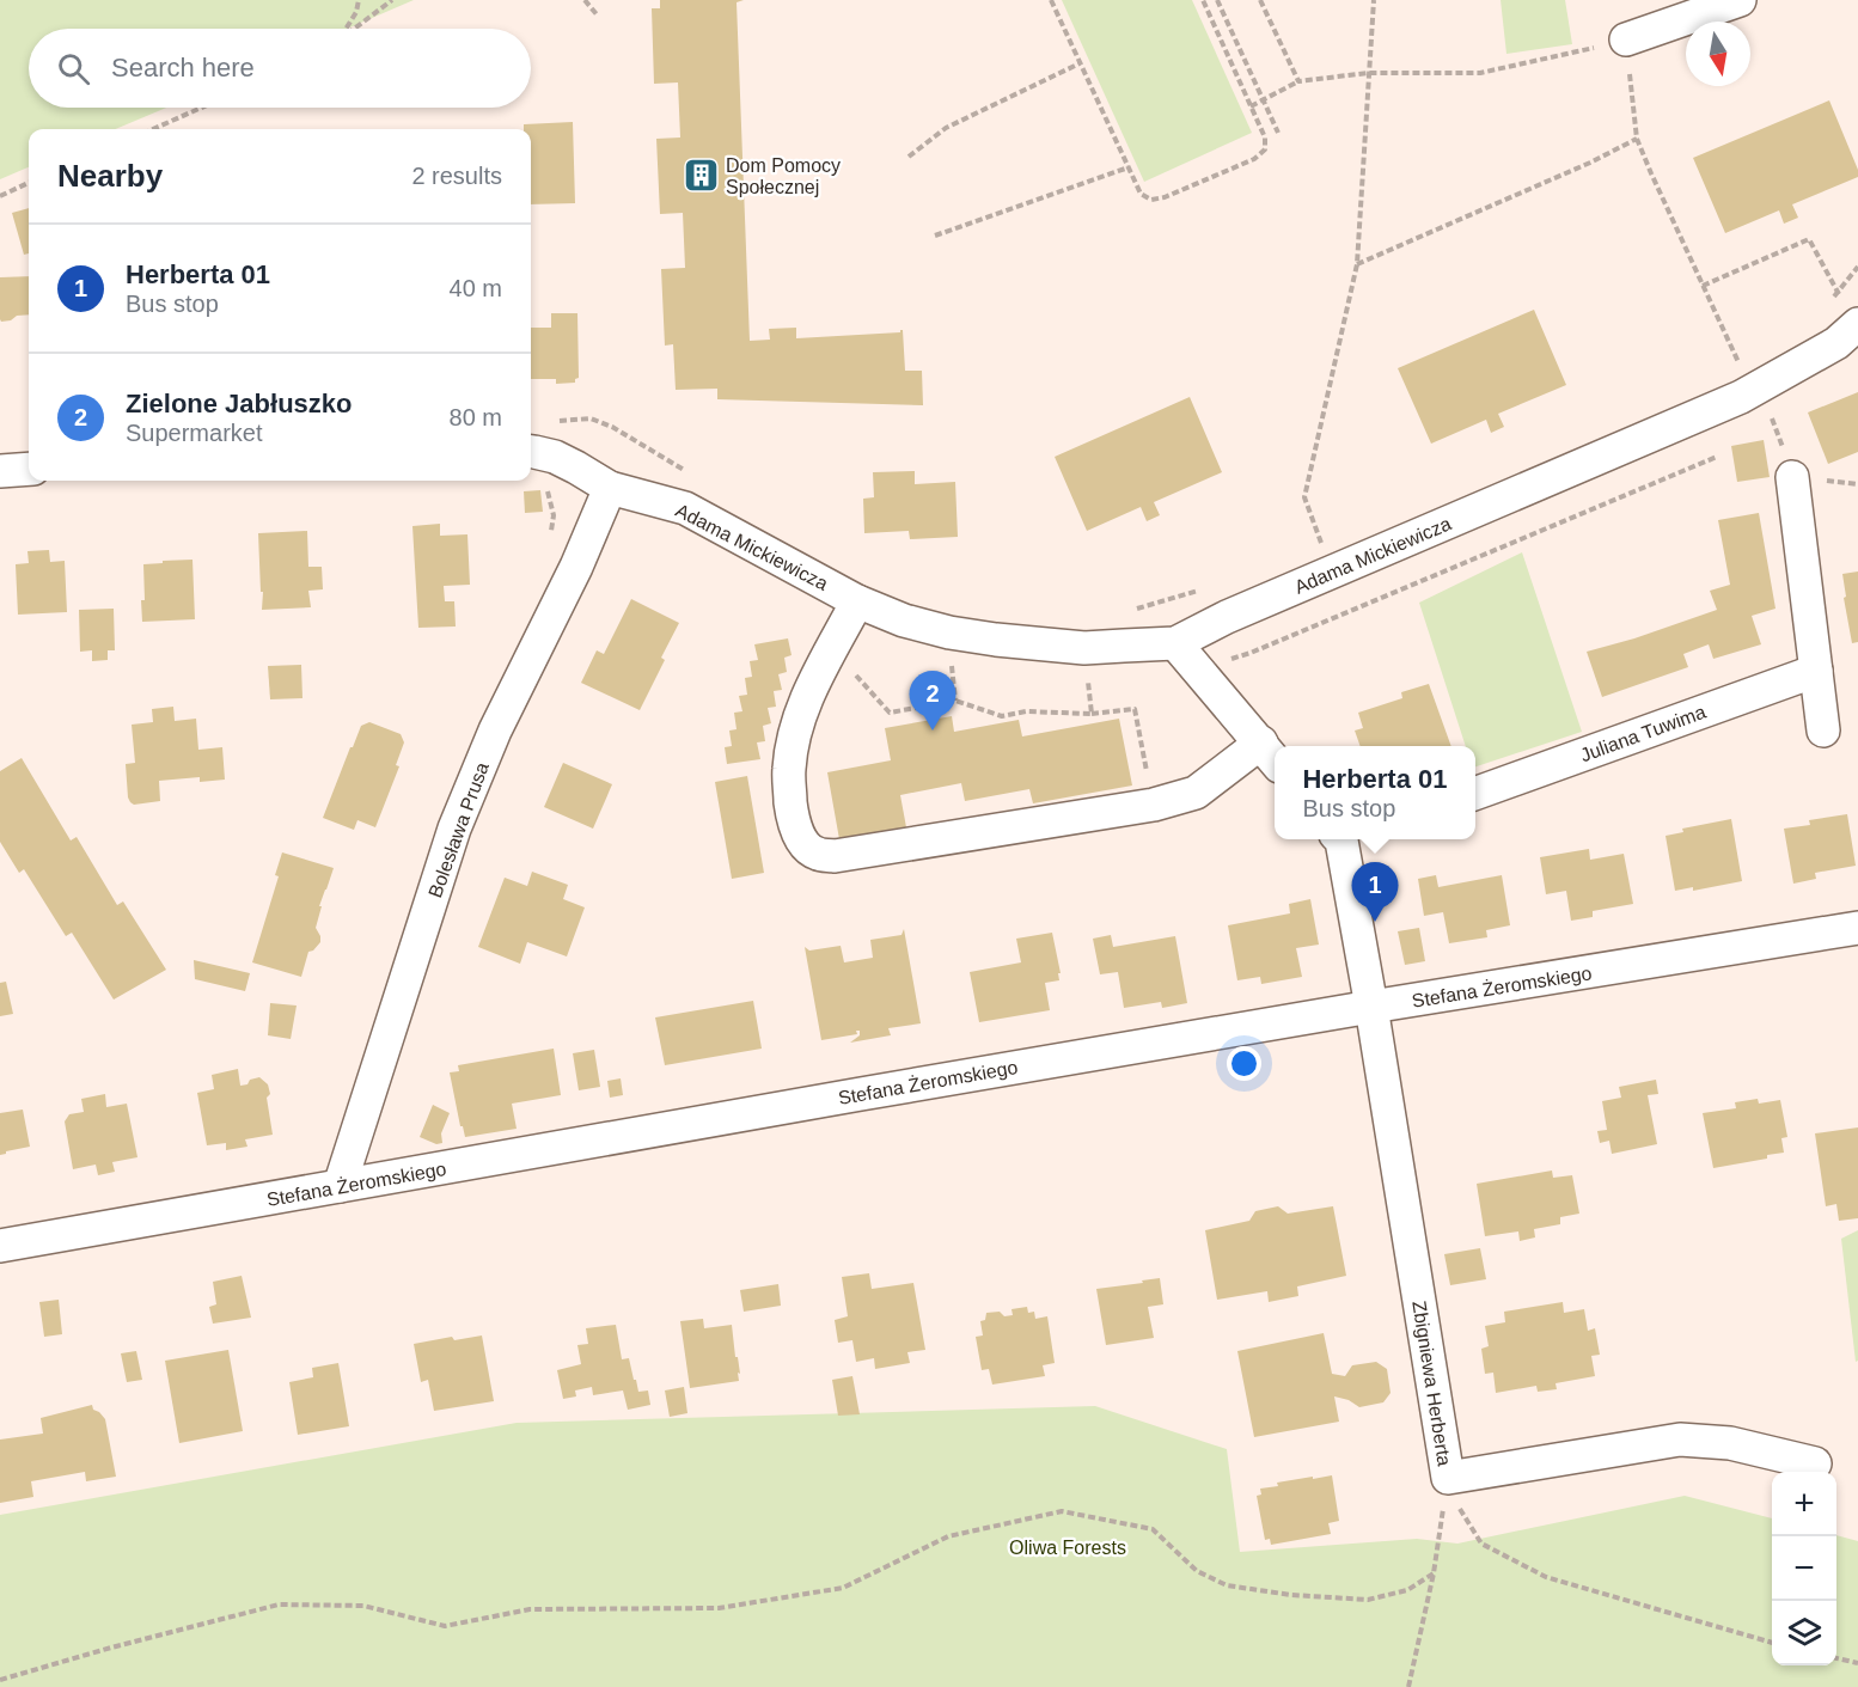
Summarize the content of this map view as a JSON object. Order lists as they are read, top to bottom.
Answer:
{
  "streets": {
    "street": [
      "Adama Mickiewicza",
      "Juliana Tuwima",
      "Bolesława Prusa",
      "Stefana Żeromskiego",
      "Zbigniewa Herberta"
    ]
  },
  "crossings": [
    ["Adama Mickiewicza", "Bolesława Prusa"],
    ["Bolesława Prusa", "Stefana Żeromskiego"],
    ["Stefana Żeromskiego", "Zbigniewa Herberta"]
  ],
  "parks": ["Oliwa Forests"],
  "places": {
    "building": ["Dom Pomocy Społecznej"]
  },
  "north": "bottom",
  "page": {
    "search": "Search here",
    "heading": ["Nearby", "2 results"],
    "list": [
      {
        "mark": "1",
        "name": "Herberta 01",
        "note": "Bus stop",
        "value": "40 m"
      },
      {
        "mark": "2",
        "name": "Zielone Jabłuszko",
        "note": "Supermarket",
        "value": "80 m"
      }
    ],
    "pins": ["2", "1"],
    "popup": ["Herberta 01", "Bus stop"],
    "map_buttons": ["+", "−"]
  }
}
